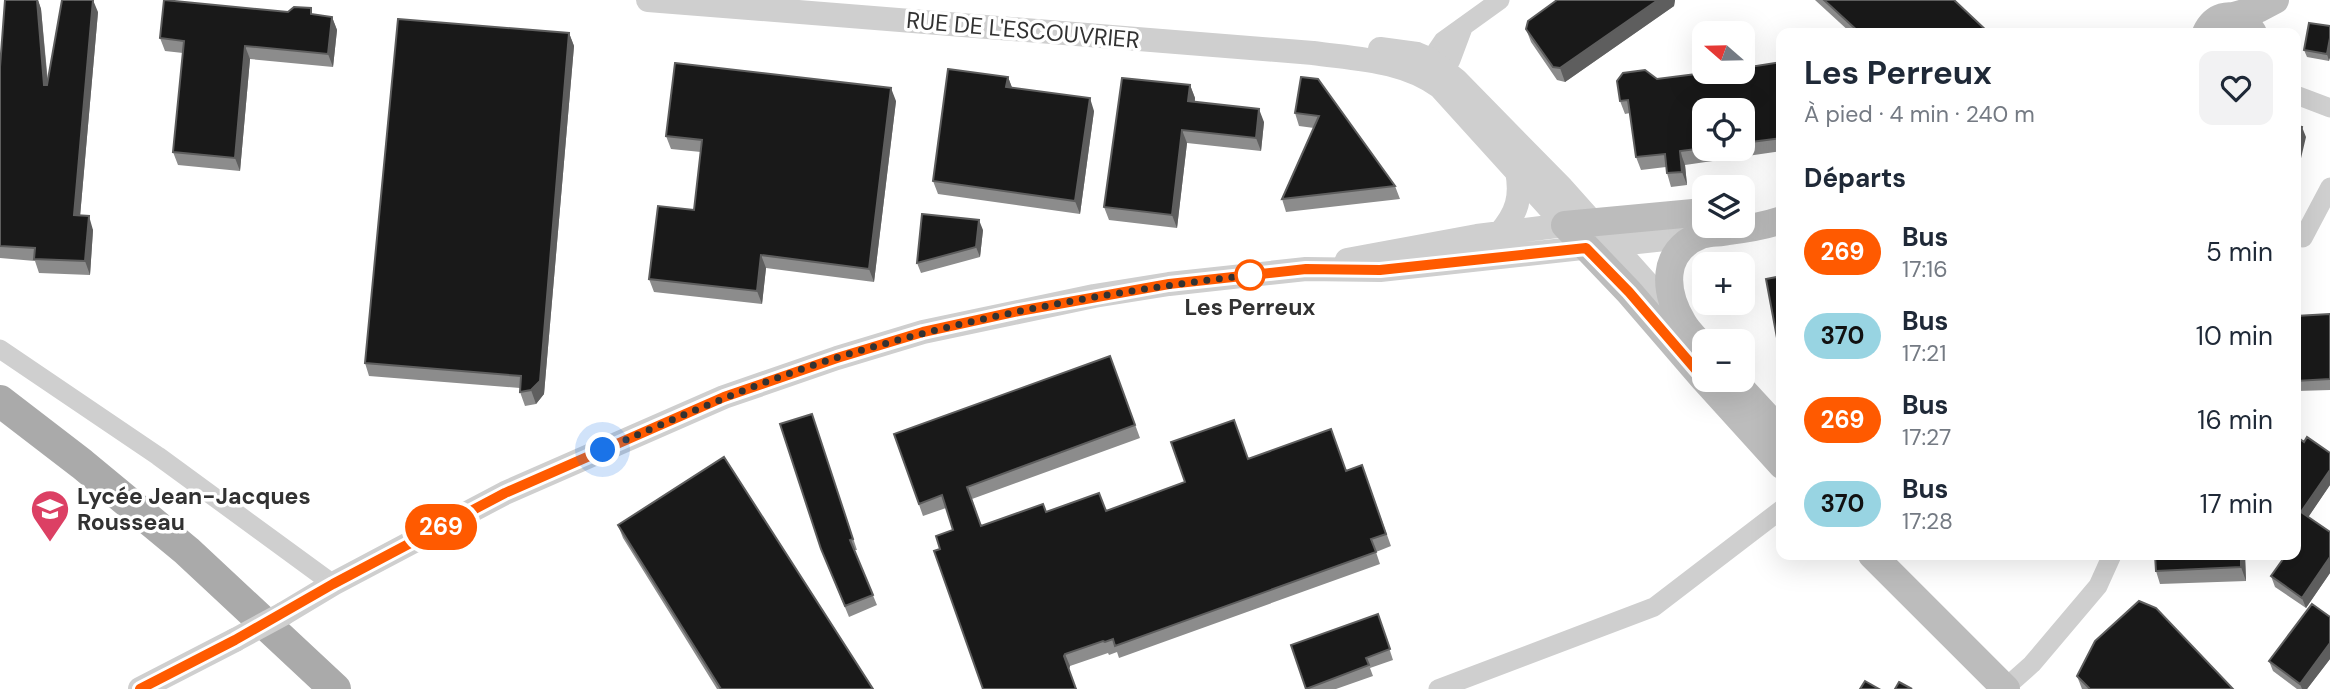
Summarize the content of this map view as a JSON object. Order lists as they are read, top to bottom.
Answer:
{
  "streets": {
    "street": ["RUE DE L'ESCOUVRIER"]
  },
  "places": {
    "other": ["Les Perreux"],
    "school or university": ["Lycée Jean-Jacques Rousseau"]
  },
  "lines": ["bus line 269"],
  "north": "left",
  "page": {
    "on_map": "269",
    "map_buttons": ["+", "−"],
    "heading": [
      ["Les Perreux", "À pied · 4 min · 240 m"],
      "Départs"
    ],
    "list": [
      {
        "mark": "269",
        "name": "Bus",
        "note": "17:16",
        "value": "5 min"
      },
      {
        "mark": "370",
        "name": "Bus",
        "note": "17:21",
        "value": "10 min"
      },
      {
        "mark": "269",
        "name": "Bus",
        "note": "17:27",
        "value": "16 min"
      },
      {
        "mark": "370",
        "name": "Bus",
        "note": "17:28",
        "value": "17 min"
      }
    ]
  }
}
